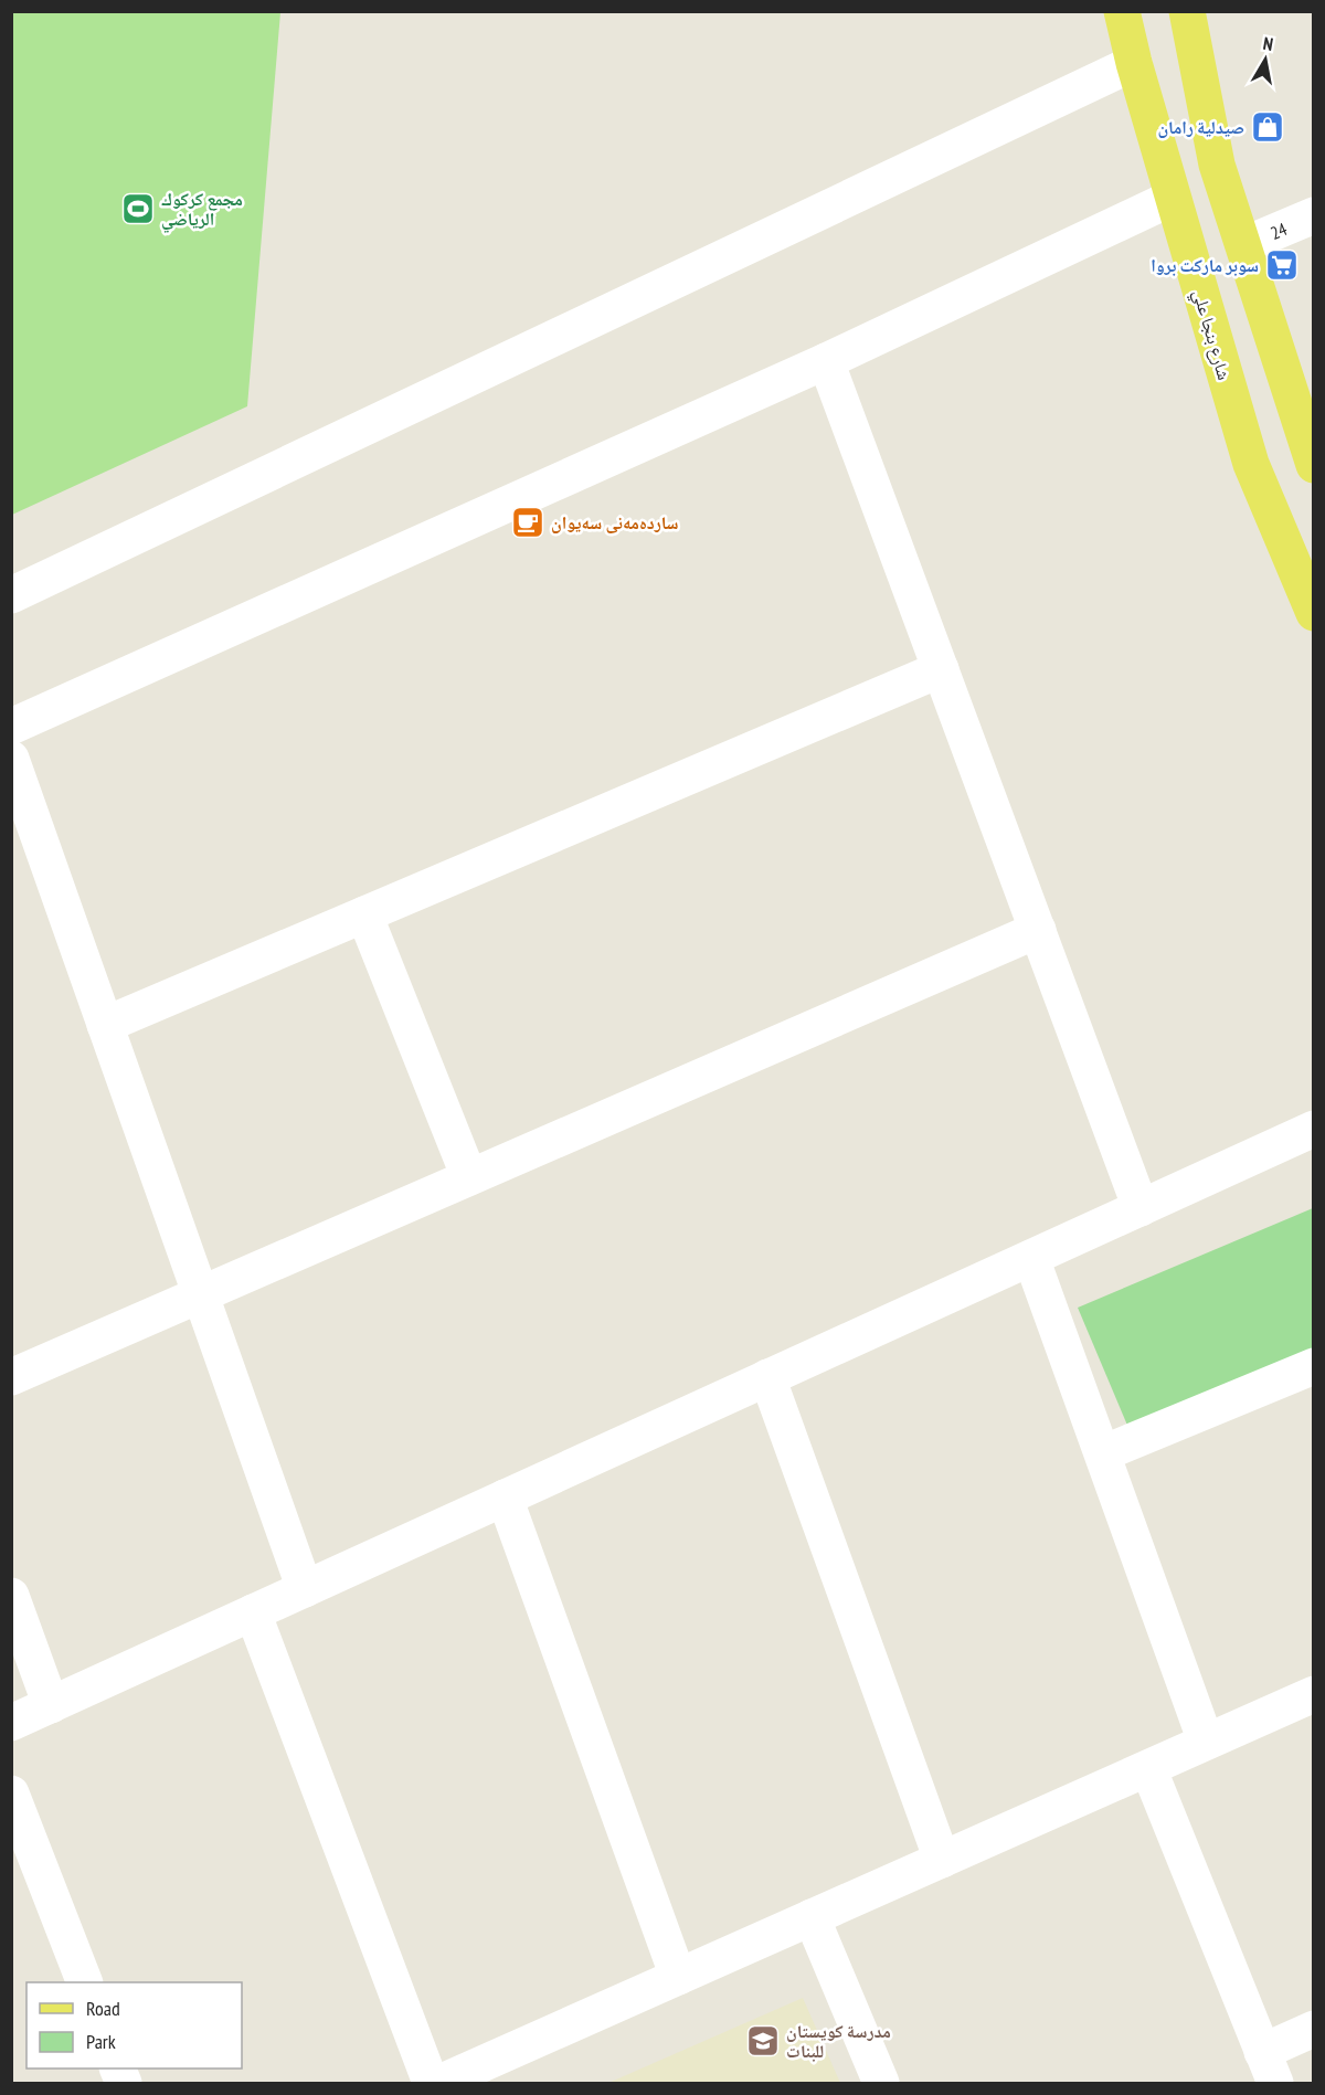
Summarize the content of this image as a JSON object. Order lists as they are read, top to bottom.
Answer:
{
  "streets": {
    "main road": ["شارع بنجا علي"],
    "street": ["24"]
  },
  "places": {
    "shop": ["صيدلية رامان"],
    "sports": ["مجمع كركوك الرياضي"],
    "supermarket": ["سوبر ماركت بروا"],
    "cafe": ["ساردەمەنی سەیوان"],
    "school or university": ["مدرسة كويستان للبنات"]
  },
  "legend": ["Road", "Park"],
  "north": "top"
}
